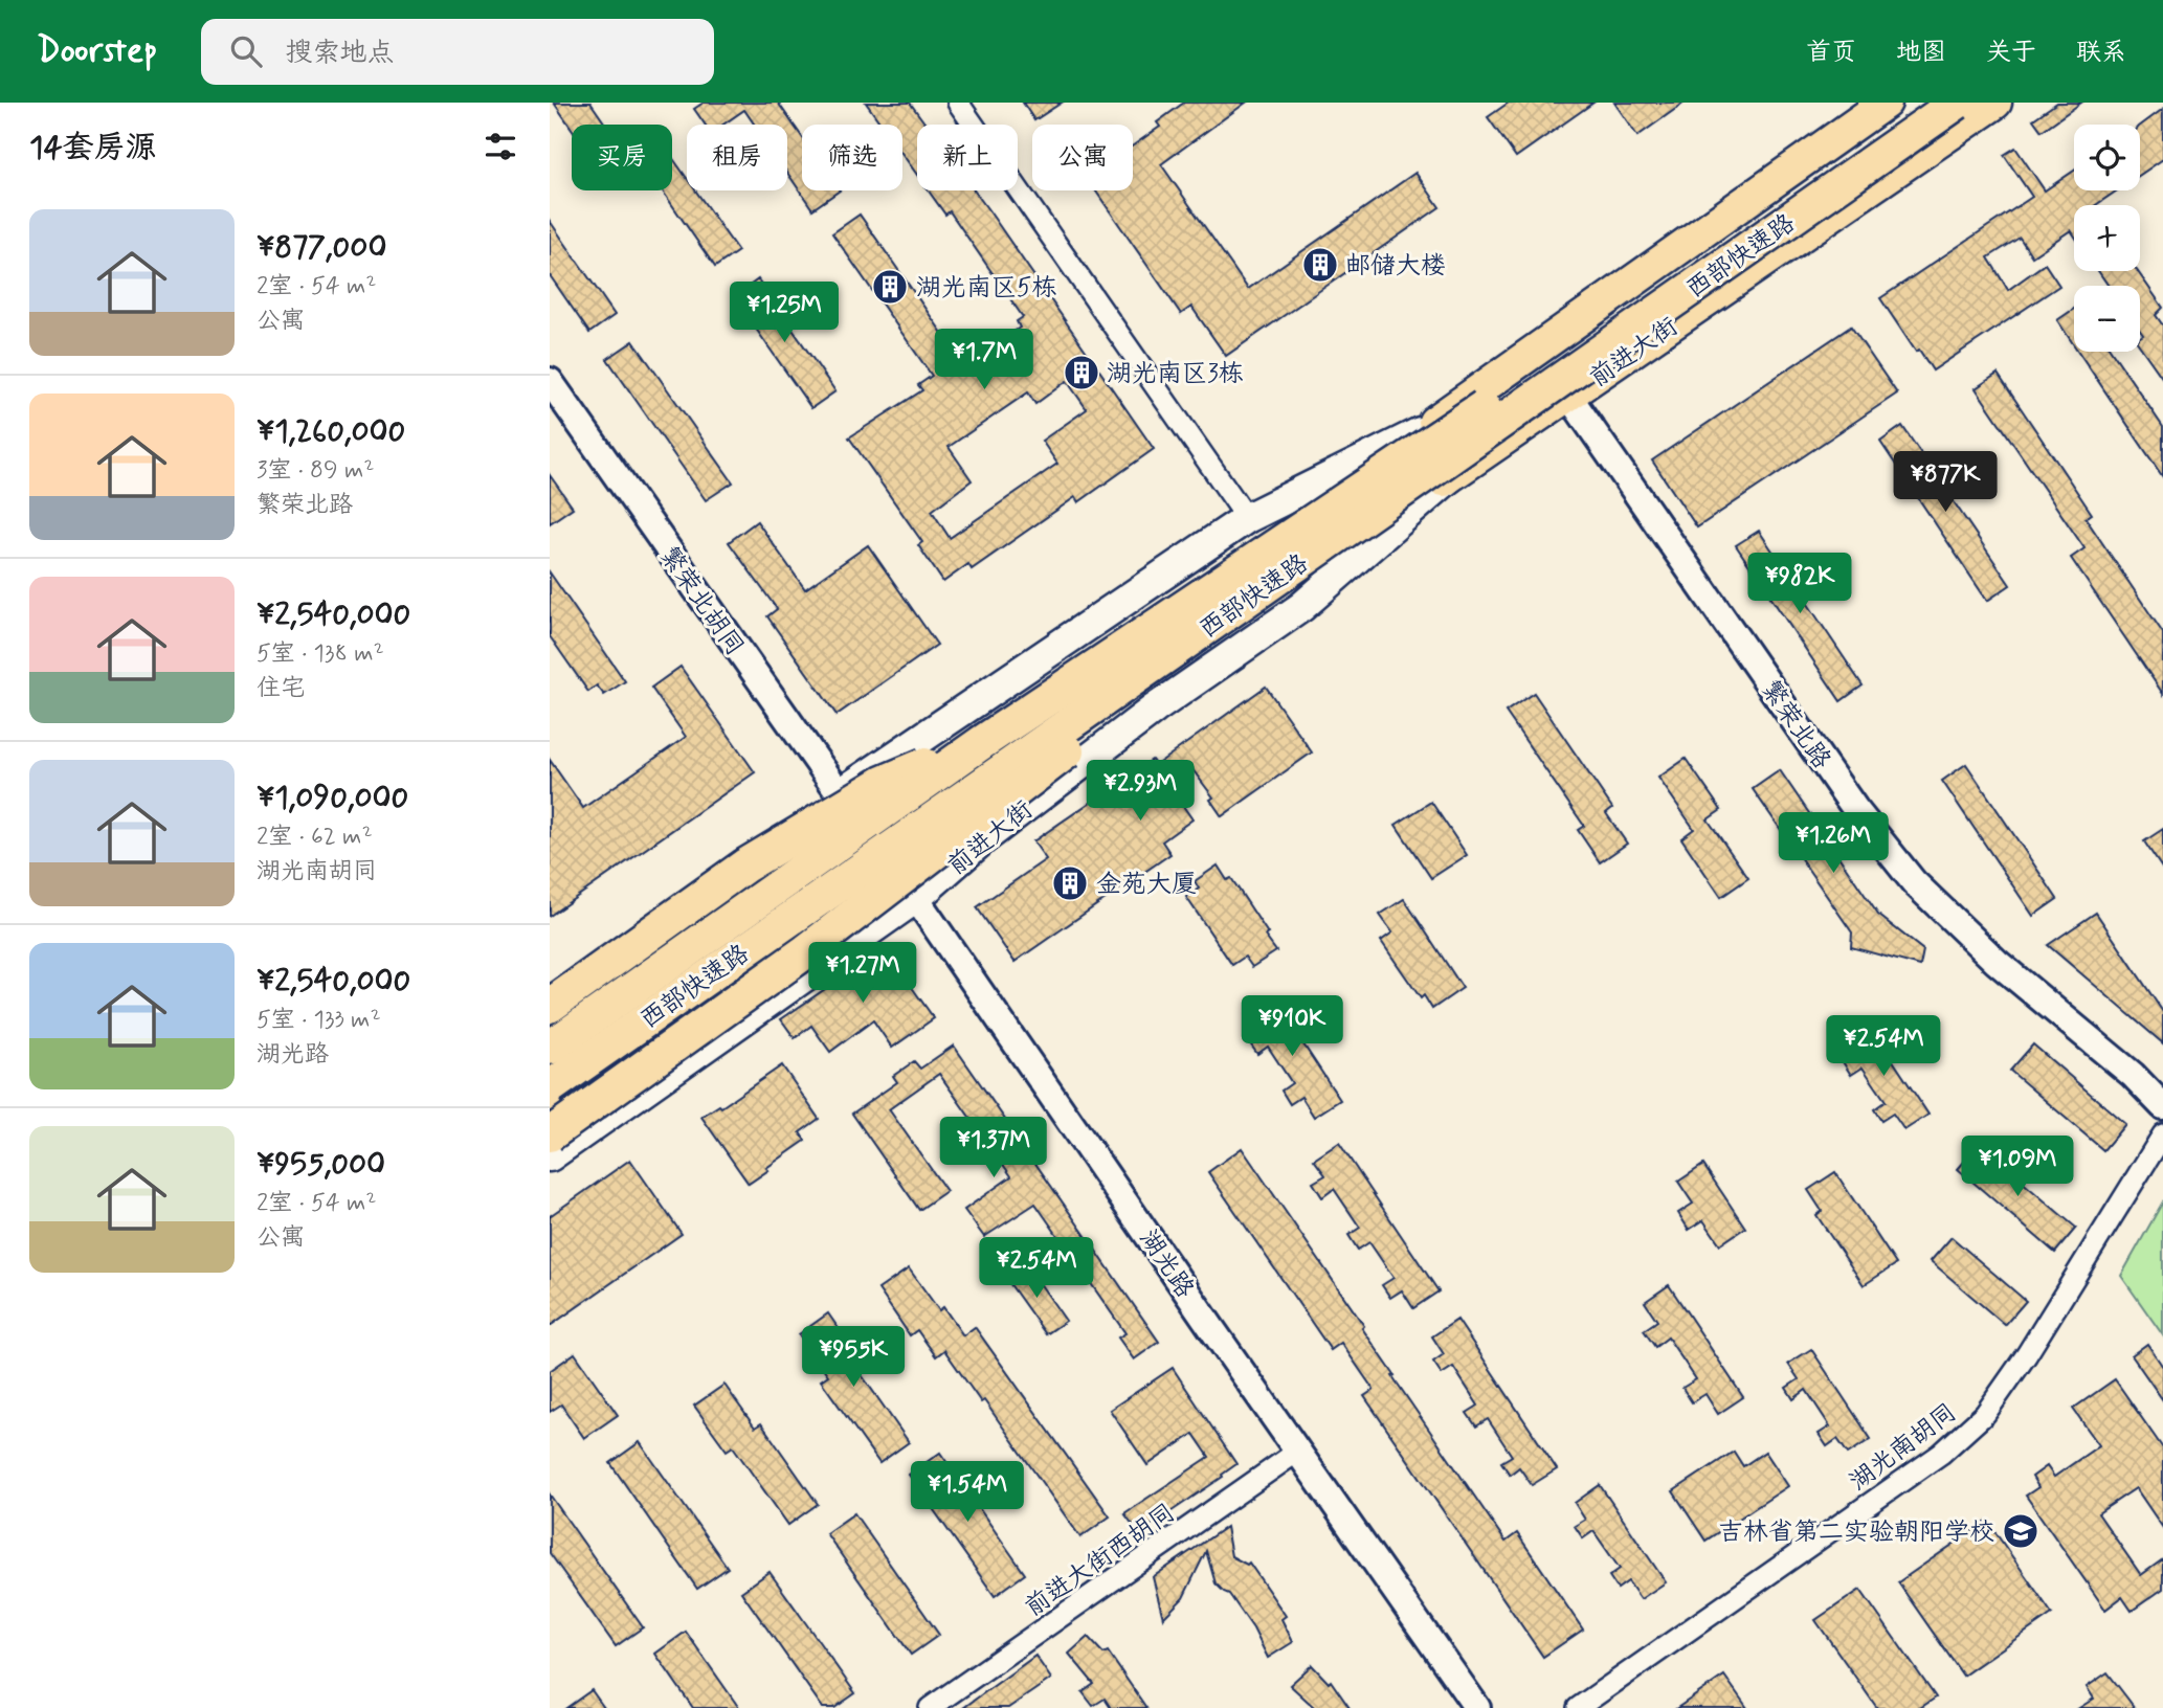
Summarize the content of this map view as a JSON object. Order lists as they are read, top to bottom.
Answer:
{
  "streets": {
    "highway": ["西部快速路"],
    "main road": ["前进大街"],
    "street": [
      "繁荣北胡同",
      "繁荣北路",
      "湖光路",
      "湖光南胡同",
      "前进大街西胡同"
    ]
  },
  "crossings": [
    ["前进大街", "繁荣北路"],
    ["前进大街", "湖光路"],
    ["繁荣北胡同", "湖光路"],
    ["湖光路", "前进大街西胡同"]
  ],
  "places": {
    "building": [
      "邮储大楼",
      "湖光南区5栋",
      "湖光南区3栋",
      "金苑大厦"
    ],
    "school or university": ["吉林省第二实验朝阳学校"]
  },
  "page": {
    "header": "Doorstep",
    "search": "搜索地点",
    "nav": [
      "首页",
      "地图",
      "关于",
      "联系"
    ],
    "heading": "14套房源",
    "map_buttons": ["+", "−"],
    "chip": [
      "买房",
      "租房",
      "筛选",
      "新上",
      "公寓"
    ],
    "list": [
      {
        "name": "¥877,000",
        "note": "2室 · 54 m² · 公寓"
      },
      {
        "name": "¥1,260,000",
        "note": "3室 · 89 m² · 繁荣北路"
      },
      {
        "name": "¥2,540,000",
        "note": "5室 · 138 m² · 住宅"
      },
      {
        "name": "¥1,090,000",
        "note": "2室 · 62 m² · 湖光南胡同"
      },
      {
        "name": "¥2,540,000",
        "note": "5室 · 133 m² · 湖光路"
      },
      {
        "name": "¥955,000",
        "note": "2室 · 54 m² · 公寓"
      }
    ],
    "price": [
      "¥1.25M",
      "¥1.7M",
      "¥877K",
      "¥982K",
      "¥2.93M",
      "¥1.26M",
      "¥1.27M",
      "¥910K",
      "¥2.54M",
      "¥1.37M",
      "¥1.09M",
      "¥2.54M",
      "¥955K",
      "¥1.54M"
    ]
  }
}
